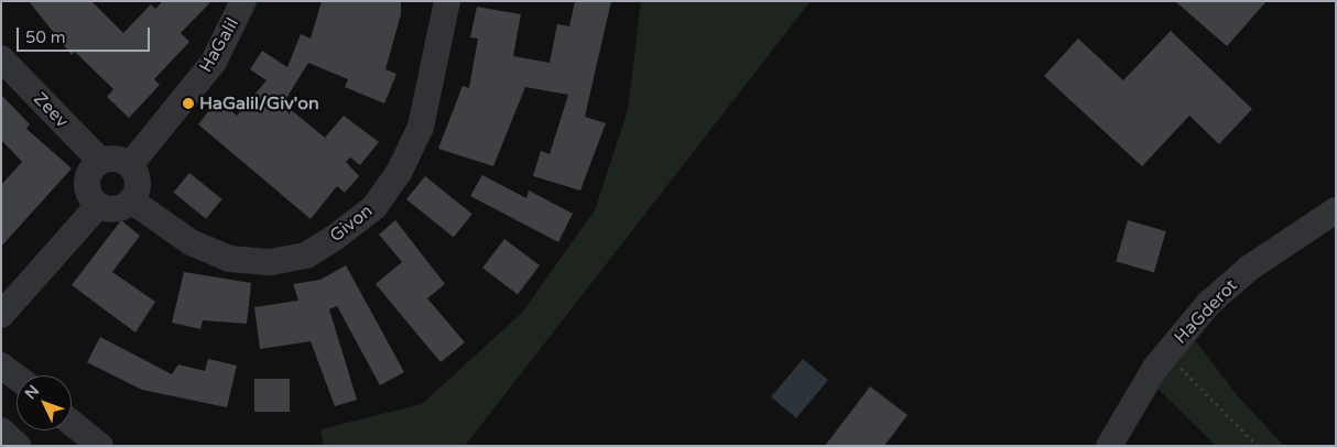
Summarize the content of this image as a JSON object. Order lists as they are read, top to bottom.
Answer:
{
  "streets": {
    "street": [
      "HaGalil",
      "Zeev",
      "Givon",
      "HaGderot"
    ]
  },
  "crossings": [
    ["HaGalil", "Zeev"],
    ["HaGalil", "Givon"],
    ["Zeev", "Givon"]
  ],
  "places": ["HaGalil/Giv'on"],
  "scale_bar": "50 m",
  "north": "top left"
}
